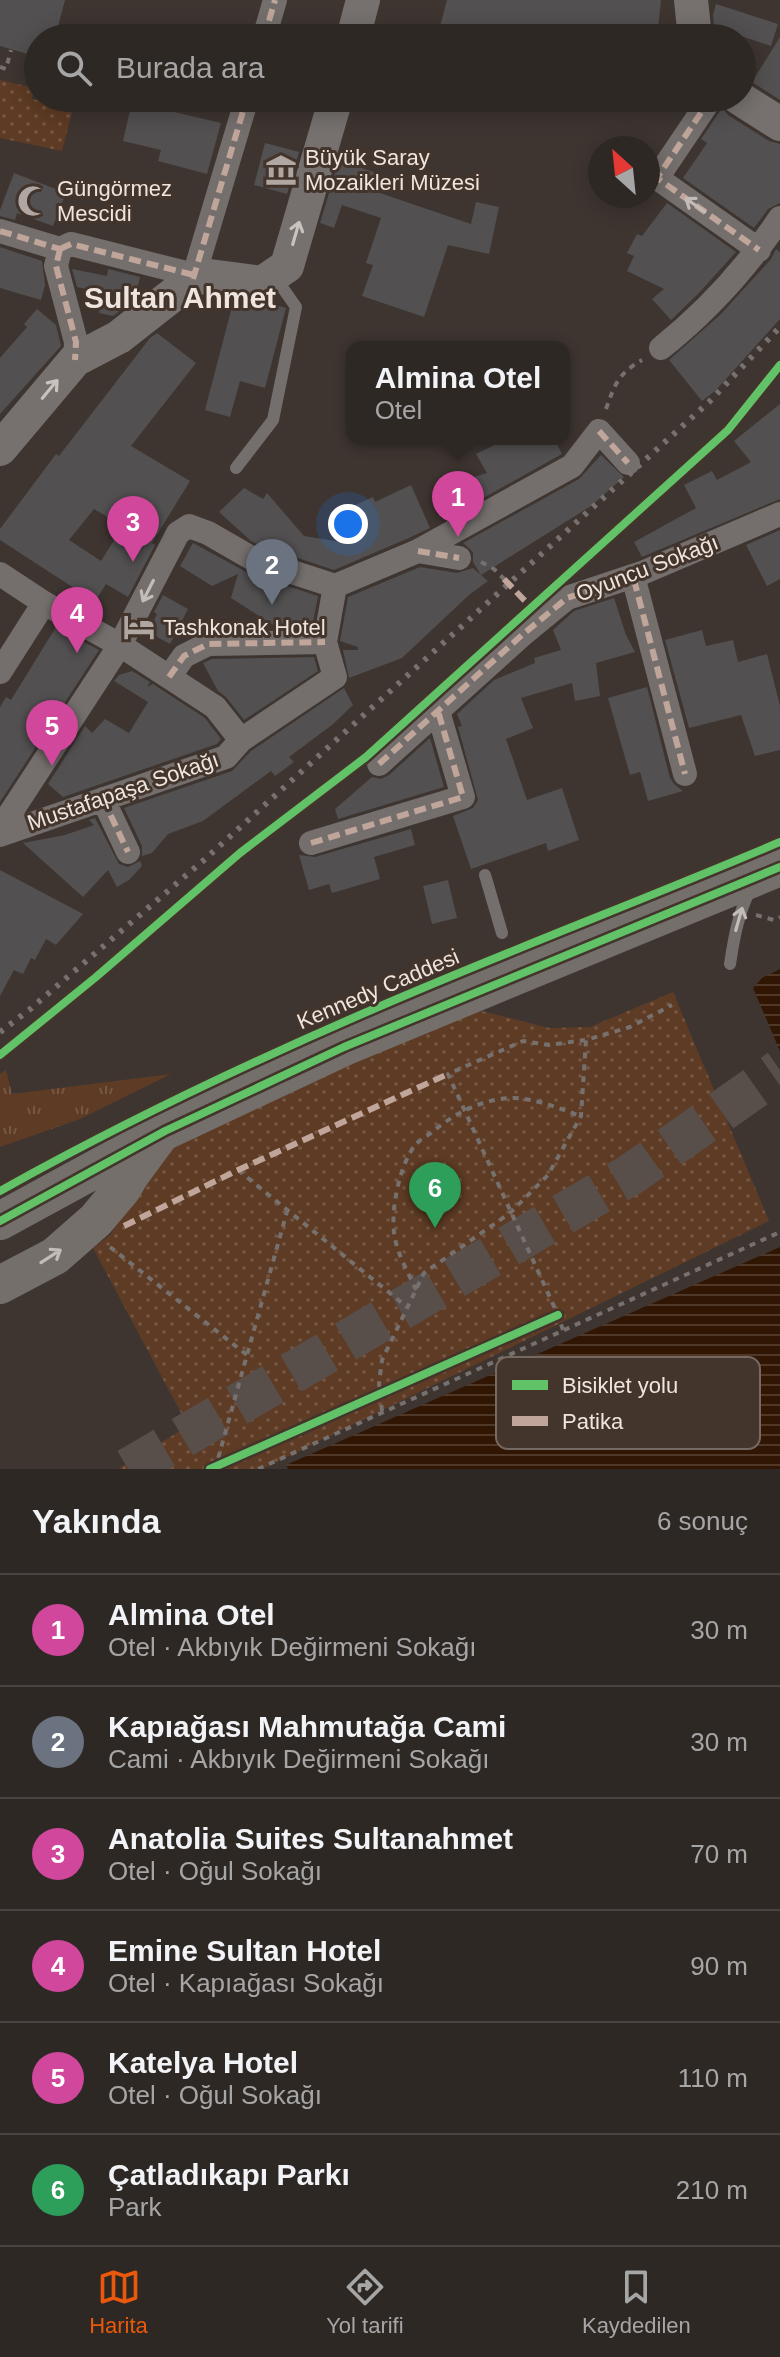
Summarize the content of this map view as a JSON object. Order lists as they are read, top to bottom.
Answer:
{
  "streets": {
    "main road": ["Kennedy Caddesi"],
    "street": ["Oyuncu Sokağı", "Mustafapaşa Sokağı"]
  },
  "districts": ["Sultan Ahmet"],
  "places": {
    "museum": ["Büyük Saray Mozaikleri Müzesi"],
    "mosque": ["Güngörmez Mescidi"],
    "hotel": ["Tashkonak Hotel"]
  },
  "legend": ["Bisiklet yolu", "Patika"],
  "north": "top left",
  "page": {
    "search": "Burada ara",
    "popup": ["Almina Otel", "Otel"],
    "pins": [
      "1",
      "3",
      "2",
      "4",
      "5",
      "6"
    ],
    "heading": ["Yakında", "6 sonuç"],
    "list": [
      {
        "mark": "1",
        "name": "Almina Otel",
        "note": "Otel · Akbıyık Değirmeni Sokağı",
        "value": "30 m"
      },
      {
        "mark": "2",
        "name": "Kapıağası Mahmutağa Cami",
        "note": "Cami · Akbıyık Değirmeni Sokağı",
        "value": "30 m"
      },
      {
        "mark": "3",
        "name": "Anatolia Suites Sultanahmet",
        "note": "Otel · Oğul Sokağı",
        "value": "70 m"
      },
      {
        "mark": "4",
        "name": "Emine Sultan Hotel",
        "note": "Otel · Kapıağası Sokağı",
        "value": "90 m"
      },
      {
        "mark": "5",
        "name": "Katelya Hotel",
        "note": "Otel · Oğul Sokağı",
        "value": "110 m"
      },
      {
        "mark": "6",
        "name": "Çatladıkapı Parkı",
        "note": "Park",
        "value": "210 m"
      }
    ],
    "nav": ["Harita", "Yol tarifi", "Kaydedilen"]
  }
}
